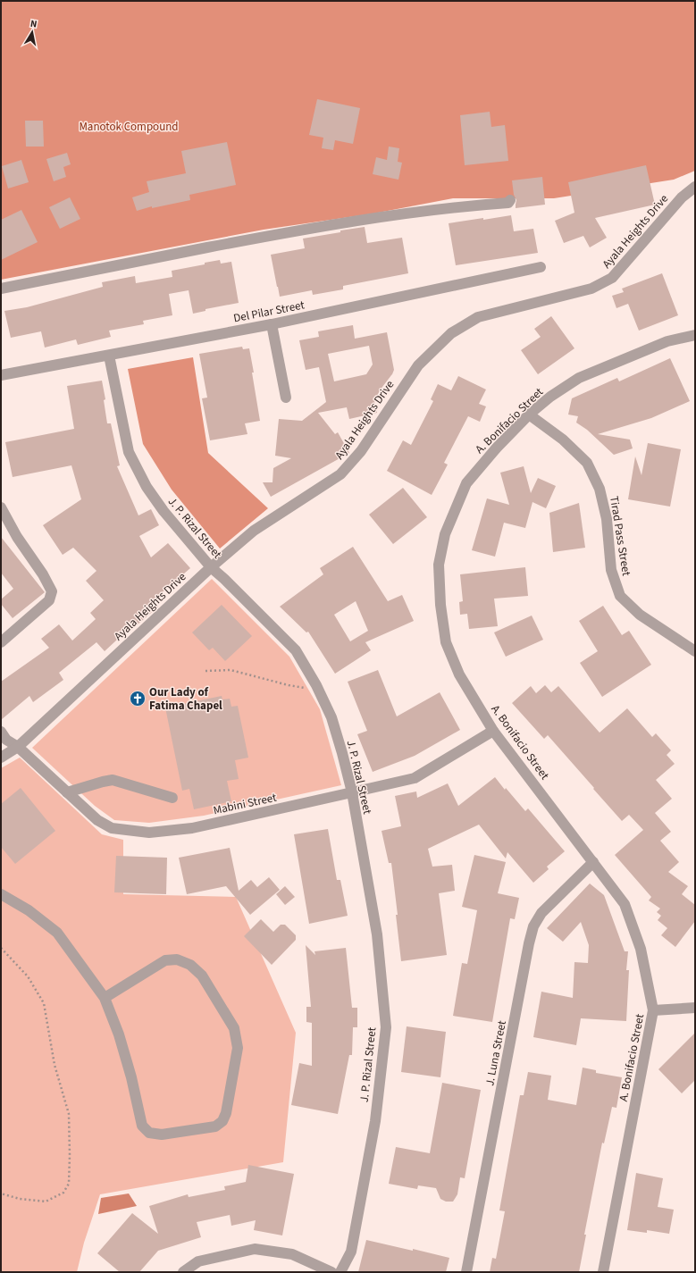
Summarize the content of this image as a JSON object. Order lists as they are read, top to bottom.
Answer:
{
  "streets": {
    "street": [
      "Ayala Heights Drive",
      "Del Pilar Street",
      "A. Bonifacio Street",
      "J. P. Rizal Street",
      "Tirad Pass Street",
      "Mabini Street",
      "J. Luna Street"
    ]
  },
  "crossings": [
    ["Ayala Heights Drive", "J. P. Rizal Street"],
    ["Ayala Heights Drive", "Mabini Street"],
    ["Del Pilar Street", "J. P. Rizal Street"],
    ["A. Bonifacio Street", "Tirad Pass Street"],
    ["A. Bonifacio Street", "Mabini Street"],
    ["A. Bonifacio Street", "J. Luna Street"],
    ["J. P. Rizal Street", "Mabini Street"]
  ],
  "parks": ["Manotok Compound"],
  "places": {
    "church": ["Our Lady of Fatima Chapel"]
  },
  "north": "top"
}
